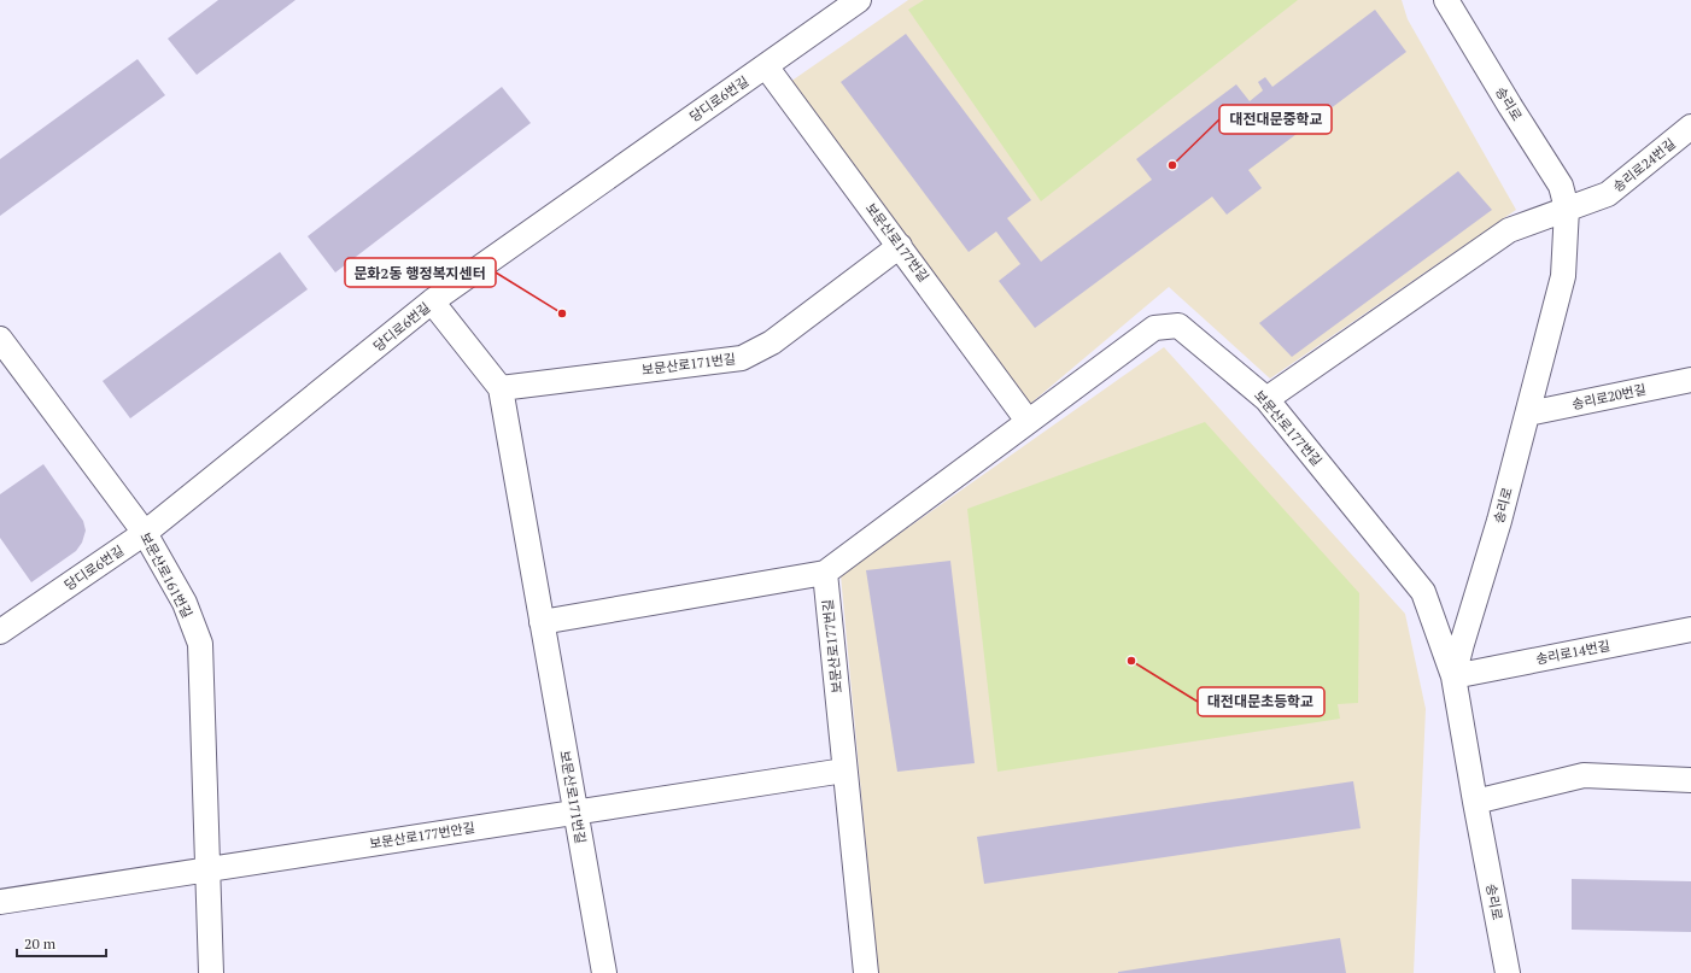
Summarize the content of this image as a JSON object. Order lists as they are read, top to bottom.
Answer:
{
  "streets": {
    "street": [
      "당디로6번길",
      "송리로",
      "송리로24번길",
      "보문산로177번길",
      "보문산로171번길",
      "송리로20번길",
      "보문산로161번길",
      "송리로14번길",
      "보문산로177번안길"
    ]
  },
  "crossings": [
    ["당디로6번길", "보문산로177번길"],
    ["당디로6번길", "보문산로171번길"],
    ["당디로6번길", "보문산로161번길"],
    ["송리로", "송리로24번길"],
    ["송리로", "보문산로177번길"],
    ["송리로", "송리로20번길"],
    ["송리로", "송리로14번길"],
    ["보문산로177번길", "보문산로171번길"],
    ["보문산로177번길", "송리로14번길"],
    ["보문산로177번길", "보문산로177번안길"],
    ["보문산로171번길", "보문산로177번안길"],
    ["보문산로161번길", "보문산로177번안길"]
  ],
  "places": ["대전대문중학교", "문화2동 행정복지센터", "대전대문초등학교"],
  "scale_bar": "20 m"
}
